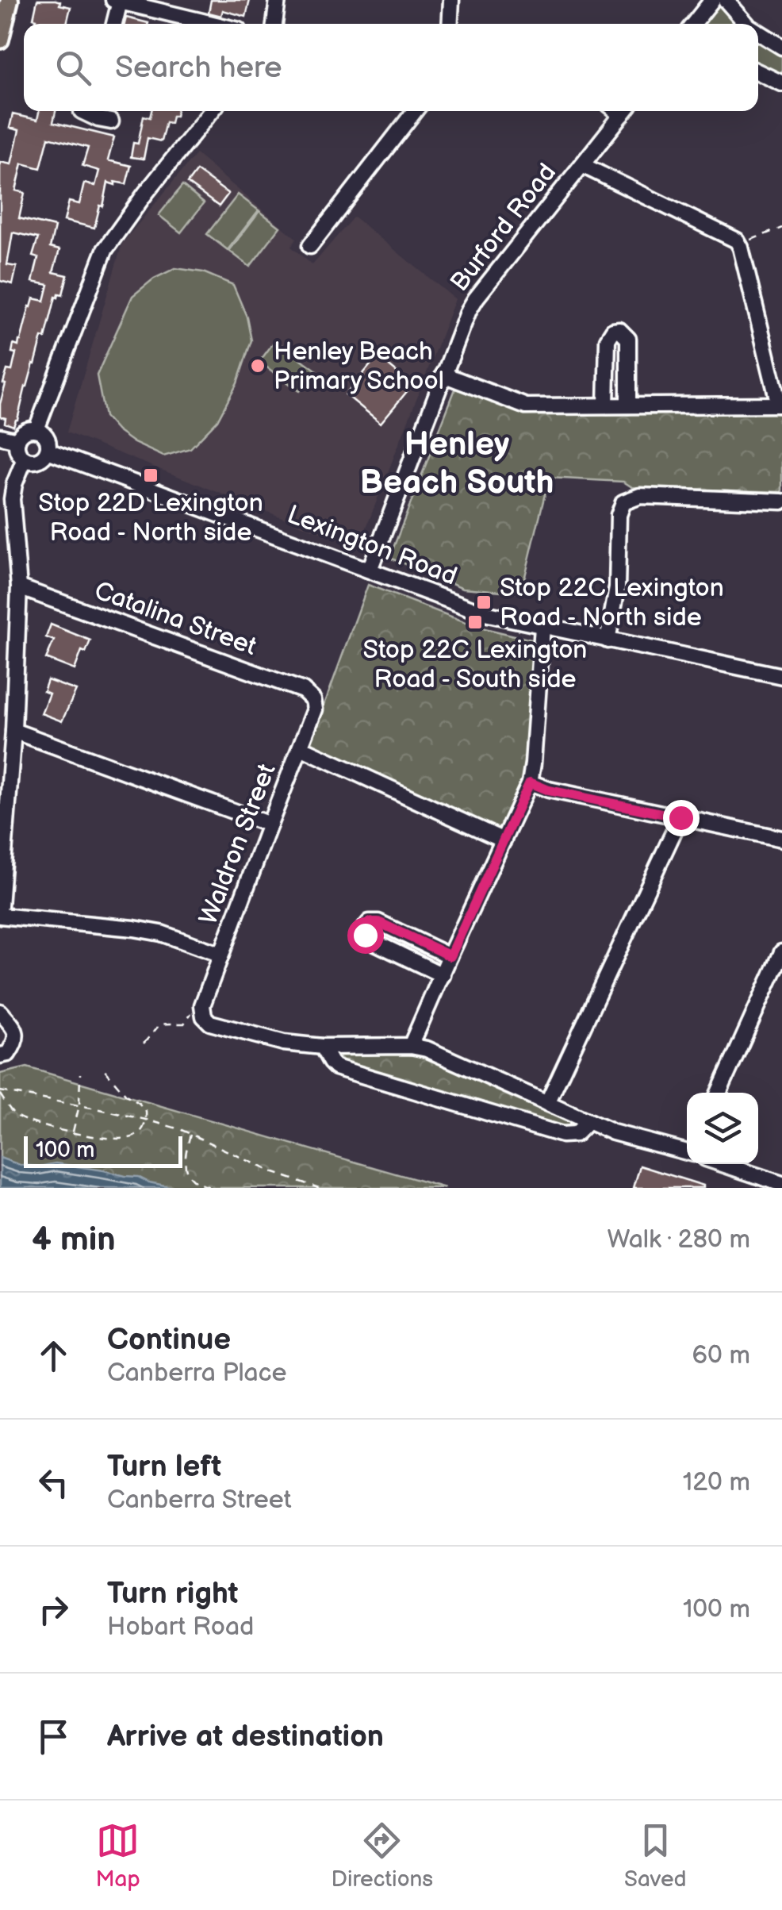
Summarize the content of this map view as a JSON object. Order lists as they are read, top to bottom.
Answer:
{
  "streets": {
    "street": [
      "Burford Road",
      "Lexington Road",
      "Catalina Street",
      "Waldron Street"
    ]
  },
  "crossings": [
    ["Burford Road", "Lexington Road"],
    ["Catalina Street", "Waldron Street"]
  ],
  "districts": ["Henley Beach South"],
  "places": {
    "other": ["Henley Beach Primary School"],
    "transit": ["Stop 22D Lexington Road - North side", "Stop 22C Lexington Road - North side", "Stop 22C Lexington Road - South side"]
  },
  "scale_bar": "100 m",
  "page": {
    "search": "Search here",
    "scale": "100 m",
    "heading": ["4 min", "Walk · 280 m"],
    "list": [
      ["Continue", "Canberra Place", "60 m"],
      ["Turn left", "Canberra Street", "120 m"],
      ["Turn right", "Hobart Road", "100 m"],
      "Arrive at destination"
    ],
    "nav": ["Map", "Directions", "Saved"]
  }
}
